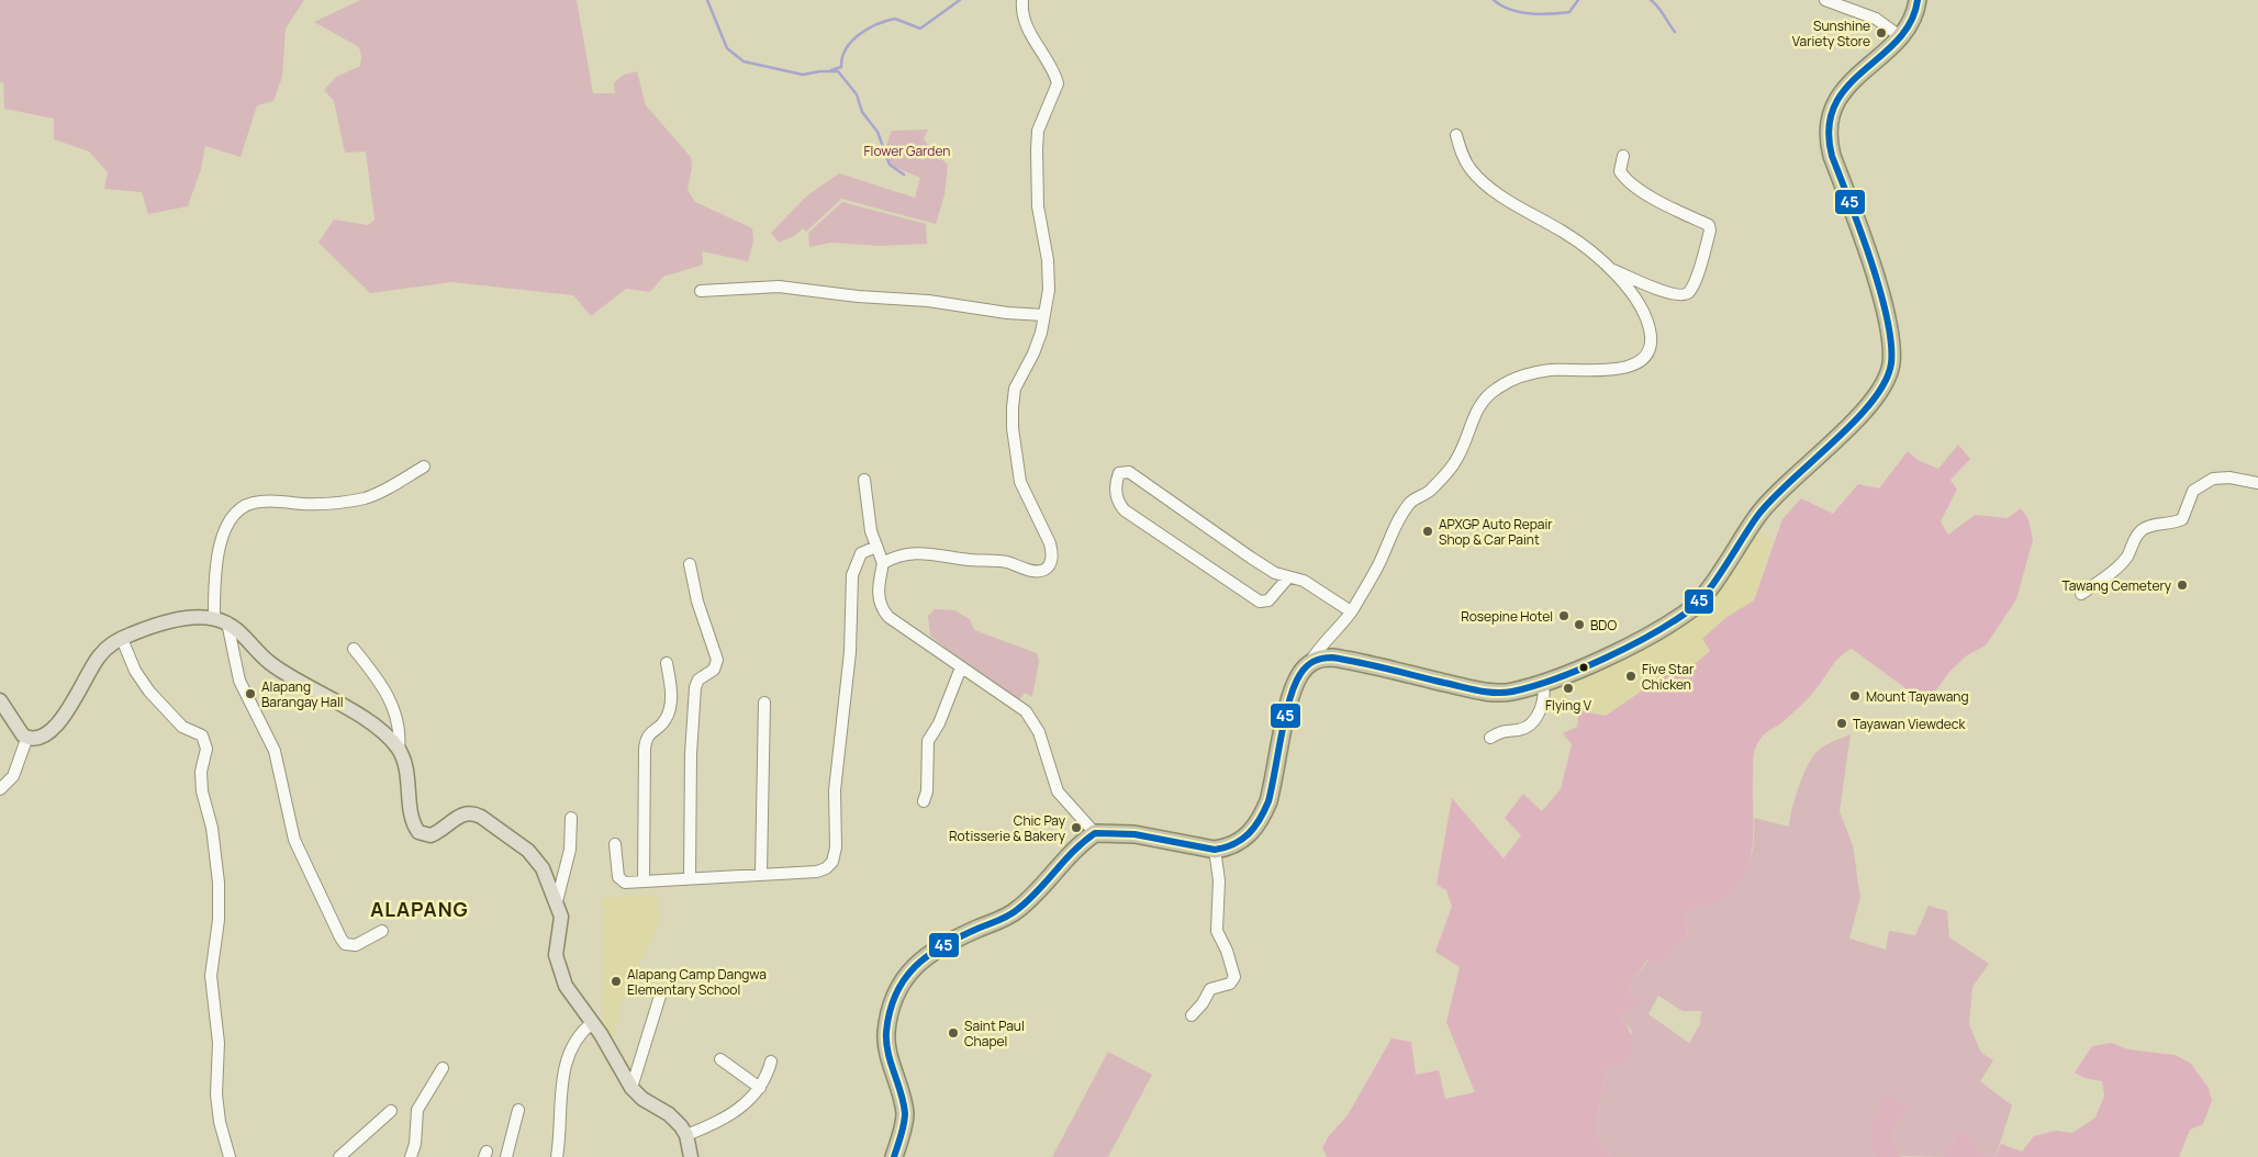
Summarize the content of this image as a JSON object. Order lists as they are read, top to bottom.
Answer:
{
  "districts": ["ALAPANG"],
  "parks": ["Flower Garden"],
  "places": [
    "Sunshine Variety Store",
    "APXGP Auto Repair Shop & Car Paint",
    "Tawang Cemetery",
    "Rosepine Hotel",
    "BDO",
    "Five Star Chicken",
    "Flying V",
    "Alapang Barangay Hall",
    "Mount Tayawang",
    "Tayawan Viewdeck",
    "Chic Pay Rotisserie & Bakery",
    "Alapang Camp Dangwa Elementary School",
    "Saint Paul Chapel"
  ],
  "lines": ["transit line 45"]
}
